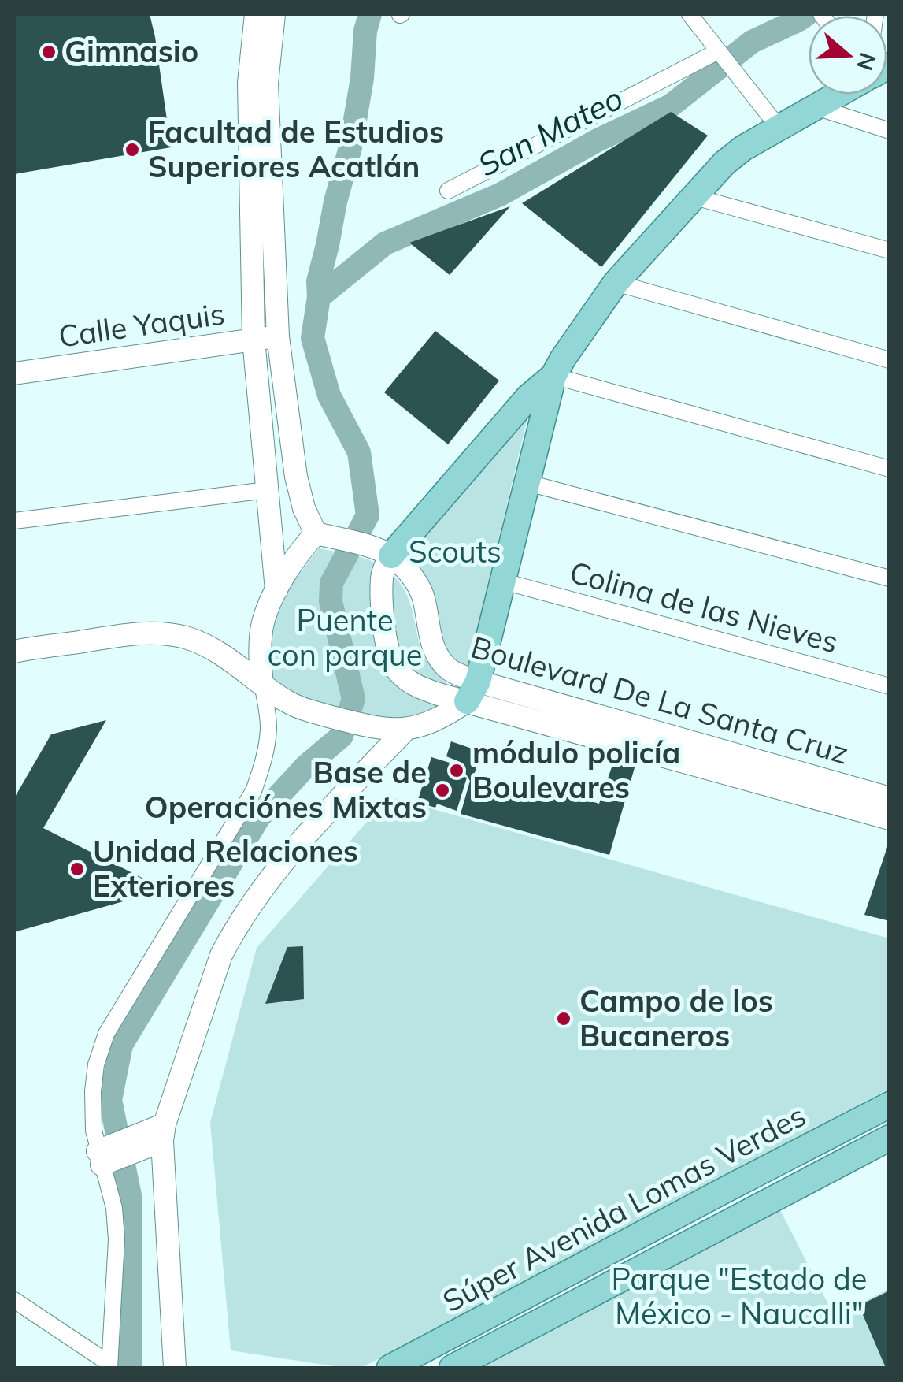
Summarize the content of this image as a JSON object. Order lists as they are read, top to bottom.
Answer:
{
  "streets": {
    "main road": ["Calle Yaquis", "Boulevard De La Santa Cruz", "Súper Avenida Lomas Verdes"],
    "street": ["Colina de las Nieves"]
  },
  "water": ["San Mateo"],
  "parks": ["Scouts", "Puente con parque", "Parque \"Estado de México - Naucalli\""],
  "places": [
    "Gimnasio",
    "Facultad de Estudios Superiores Acatlán",
    "módulo policía Boulevares",
    "Base de Operaciónes Mixtas",
    "Unidad Relaciones Exteriores",
    "Campo de los Bucaneros"
  ],
  "north": "right"
}
